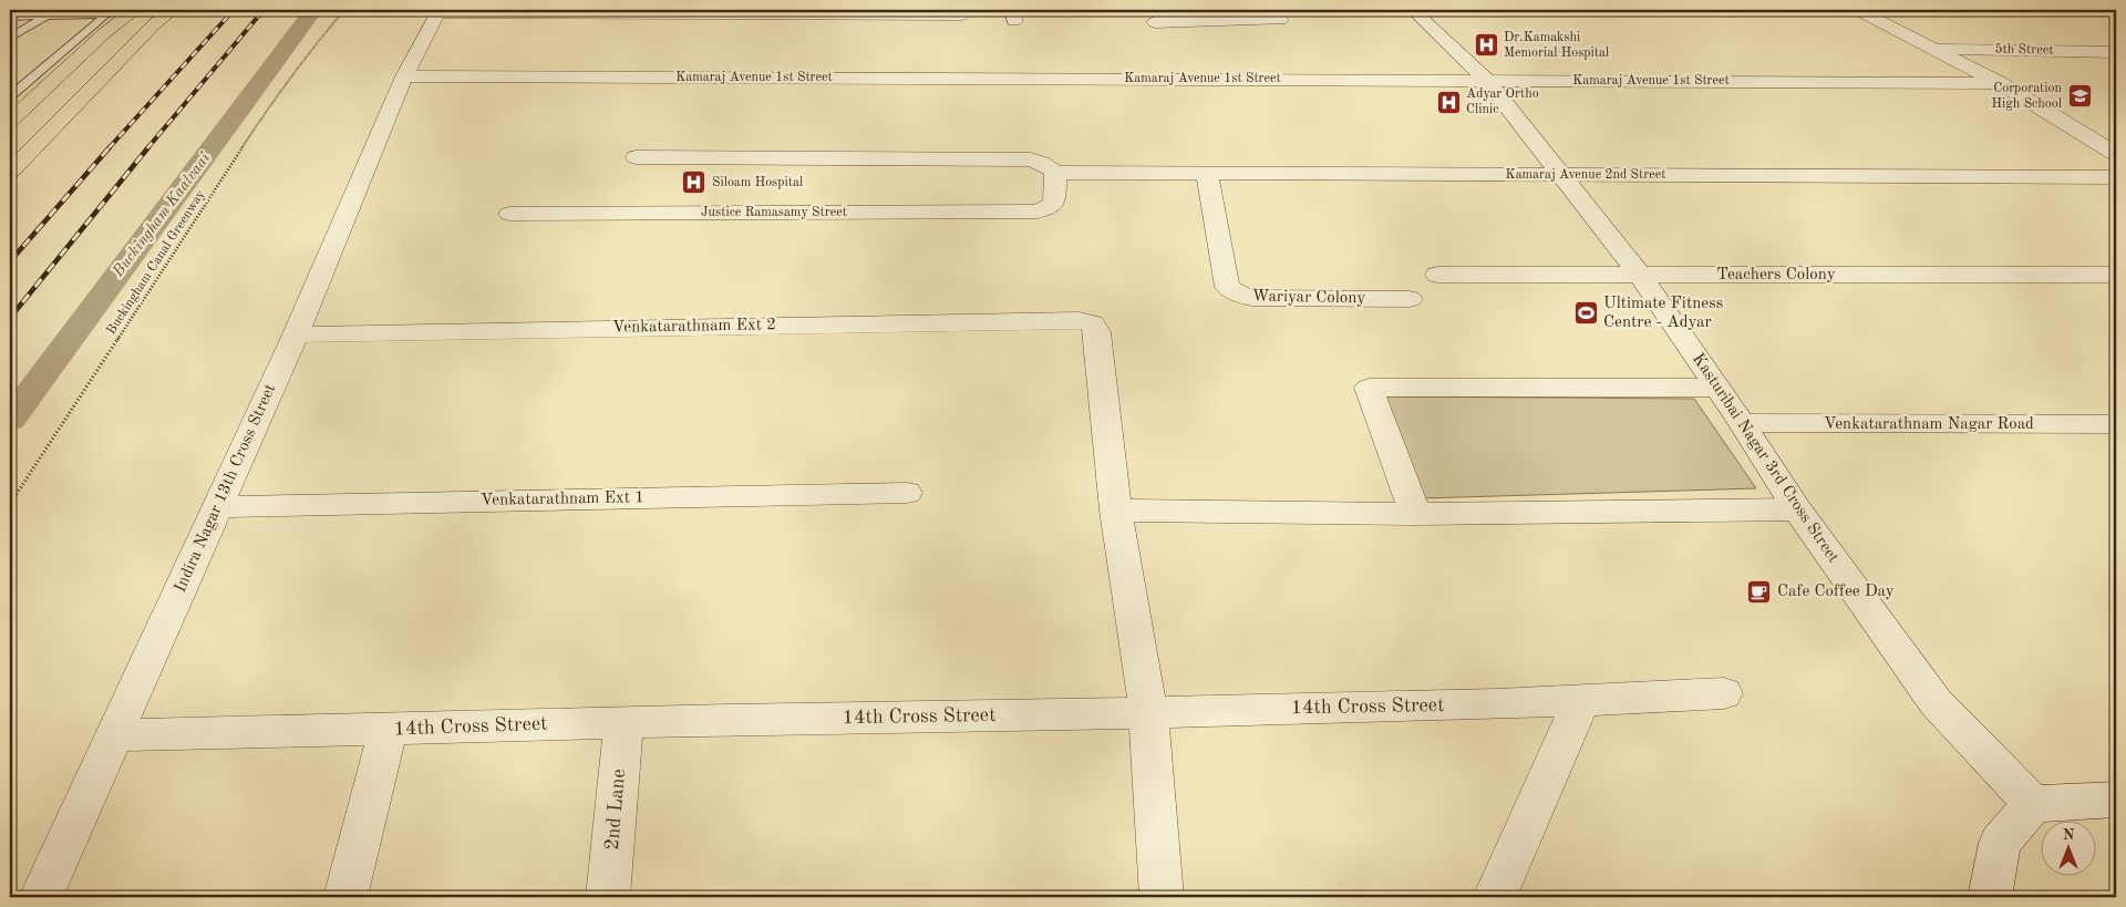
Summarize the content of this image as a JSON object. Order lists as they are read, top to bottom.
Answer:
{
  "streets": {
    "street": [
      "5th Street",
      "Kamaraj Avenue 1st Street",
      "Kamaraj Avenue 2nd Street",
      "Justice Ramasamy Street",
      "Teachers Colony",
      "Wariyar Colony",
      "Venkatarathnam Ext 2",
      "Venkatarathnam Nagar Road",
      "Kasturibai Nagar 3rd Cross Street",
      "Indira Nagar 13th Cross Street",
      "Venkatarathnam Ext 1",
      "14th Cross Street",
      "2nd Lane"
    ],
    "path": ["Buckingham Canal Greenway"]
  },
  "crossings": [
    ["Kamaraj Avenue 1st Street", "Kasturibai Nagar 3rd Cross Street"],
    ["Kamaraj Avenue 1st Street", "Indira Nagar 13th Cross Street"],
    ["Kamaraj Avenue 2nd Street", "Justice Ramasamy Street"],
    ["Kamaraj Avenue 2nd Street", "Wariyar Colony"],
    ["Kamaraj Avenue 2nd Street", "Kasturibai Nagar 3rd Cross Street"],
    ["Teachers Colony", "Kasturibai Nagar 3rd Cross Street"],
    ["Venkatarathnam Ext 2", "Indira Nagar 13th Cross Street"],
    ["Venkatarathnam Nagar Road", "Kasturibai Nagar 3rd Cross Street"],
    ["Indira Nagar 13th Cross Street", "Venkatarathnam Ext 1"],
    ["Indira Nagar 13th Cross Street", "14th Cross Street"],
    ["14th Cross Street", "2nd Lane"]
  ],
  "water": ["Buckingham Kaalvaai"],
  "places": {
    "hospital": ["Dr.Kamakshi Memorial Hospital", "Adyar Ortho Clinic", "Siloam Hospital"],
    "school or university": ["Corporation High School"],
    "sports": ["Ultimate Fitness Centre - Adyar"],
    "cafe": ["Cafe Coffee Day"]
  },
  "north": "top"
}
